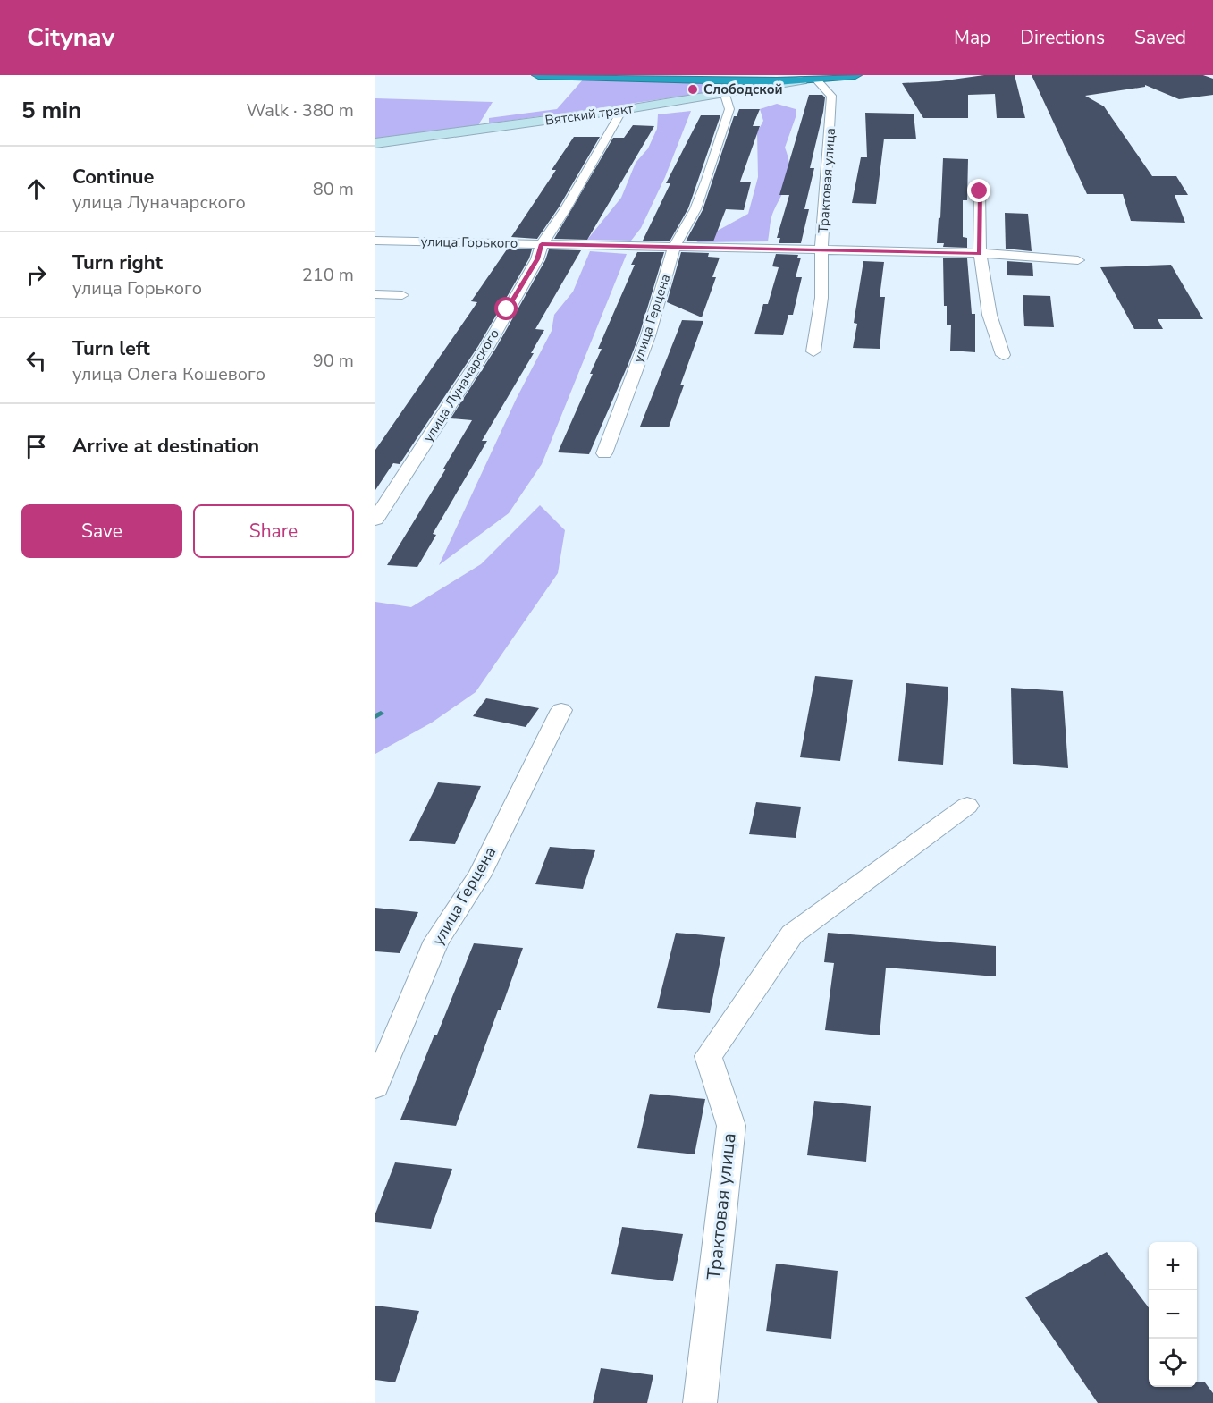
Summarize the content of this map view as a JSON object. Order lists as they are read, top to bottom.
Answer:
{
  "streets": {
    "main road": ["Вятский тракт"],
    "street": [
      "Трактовая улица",
      "улица Горького",
      "улица Герцена",
      "улица Луначарского"
    ]
  },
  "crossings": [
    ["Вятский тракт", "улица Герцена"],
    ["Вятский тракт", "улица Луначарского"],
    ["Трактовая улица", "улица Горького"],
    ["улица Горького", "улица Герцена"],
    ["улица Горького", "улица Луначарского"]
  ],
  "places": ["Слободской"],
  "page": {
    "header": "Citynav",
    "nav": ["Map", "Directions", "Saved"],
    "heading": ["5 min", "Walk · 380 m"],
    "list": [
      ["Continue", "улица Луначарского", "80 m"],
      ["Turn right", "улица Горького", "210 m"],
      ["Turn left", "улица Олега Кошевого", "90 m"],
      "Arrive at destination"
    ],
    "buttons": ["Save", "Share"],
    "map_buttons": ["+", "−"]
  }
}
